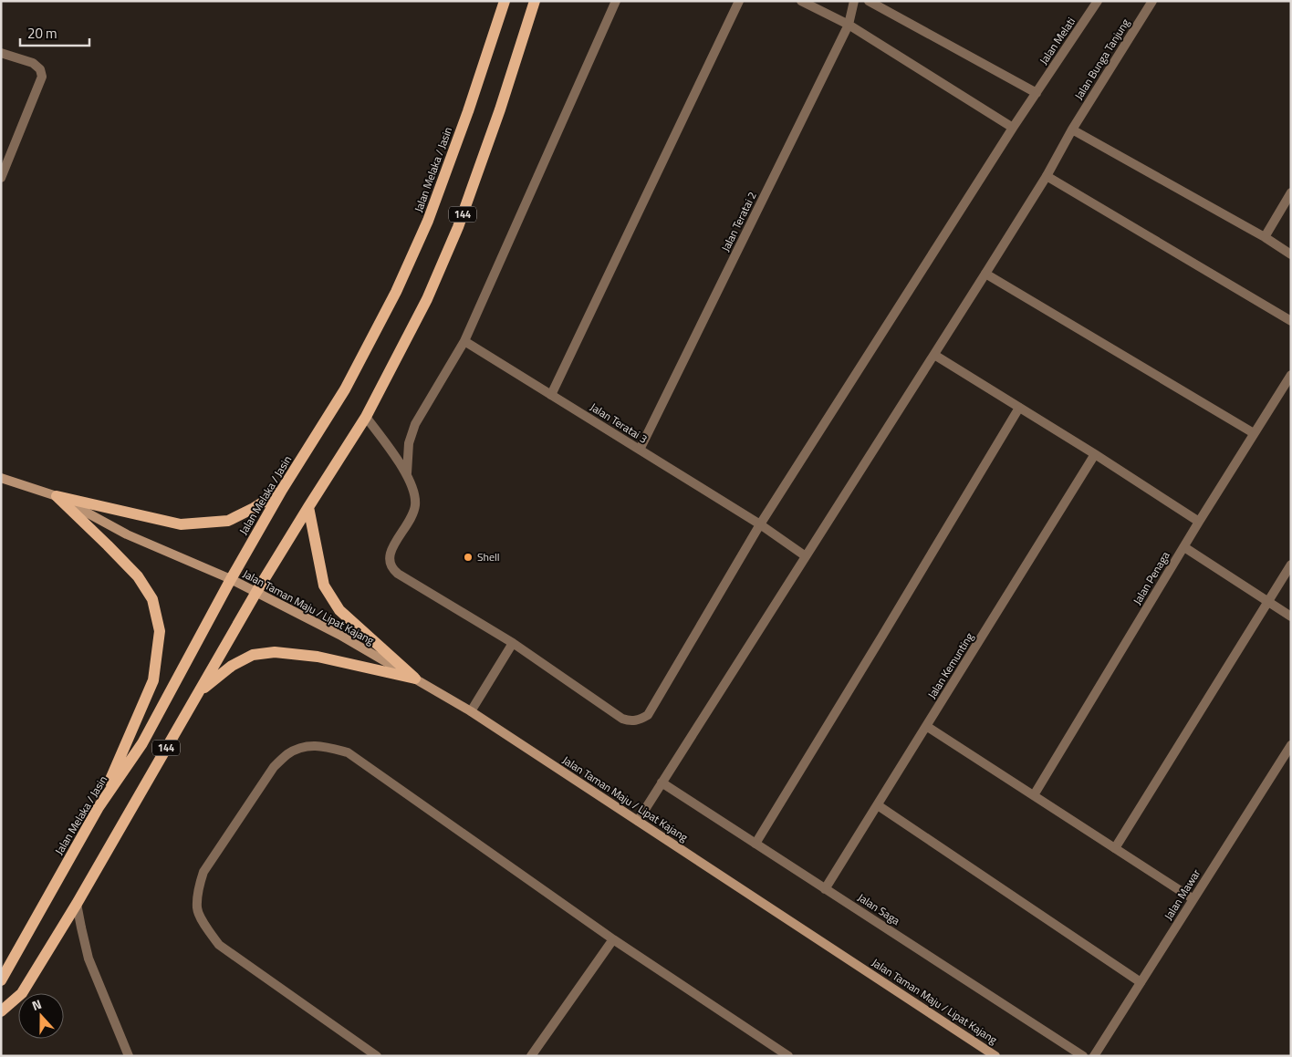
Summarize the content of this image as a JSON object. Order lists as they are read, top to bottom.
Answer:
{
  "streets": {
    "main road": ["Jalan Melaka / Jasin", "144", "Jalan Taman Maju / Lipat Kajang"],
    "street": [
      "Jalan Melati",
      "Jalan Bunga Tanjung",
      "Jalan Teratai 2",
      "Jalan Teratai 3",
      "Jalan Penaga",
      "Jalan Kemunting",
      "Jalan Mawar",
      "Jalan Saga"
    ]
  },
  "crossings": [
    ["Jalan Melati", "Jalan Teratai 3"],
    ["Jalan Bunga Tanjung", "Jalan Teratai 3"],
    ["Jalan Bunga Tanjung", "Jalan Taman Maju / Lipat Kajang"],
    ["Jalan Bunga Tanjung", "Jalan Saga"],
    ["Jalan Melaka / Jasin", "Jalan Taman Maju / Lipat Kajang"],
    ["144", "Jalan Taman Maju / Lipat Kajang"],
    ["Jalan Teratai 2", "Jalan Teratai 3"],
    ["Jalan Kemunting", "Jalan Saga"]
  ],
  "places": ["Shell"],
  "scale_bar": "20 m",
  "north": "top"
}
